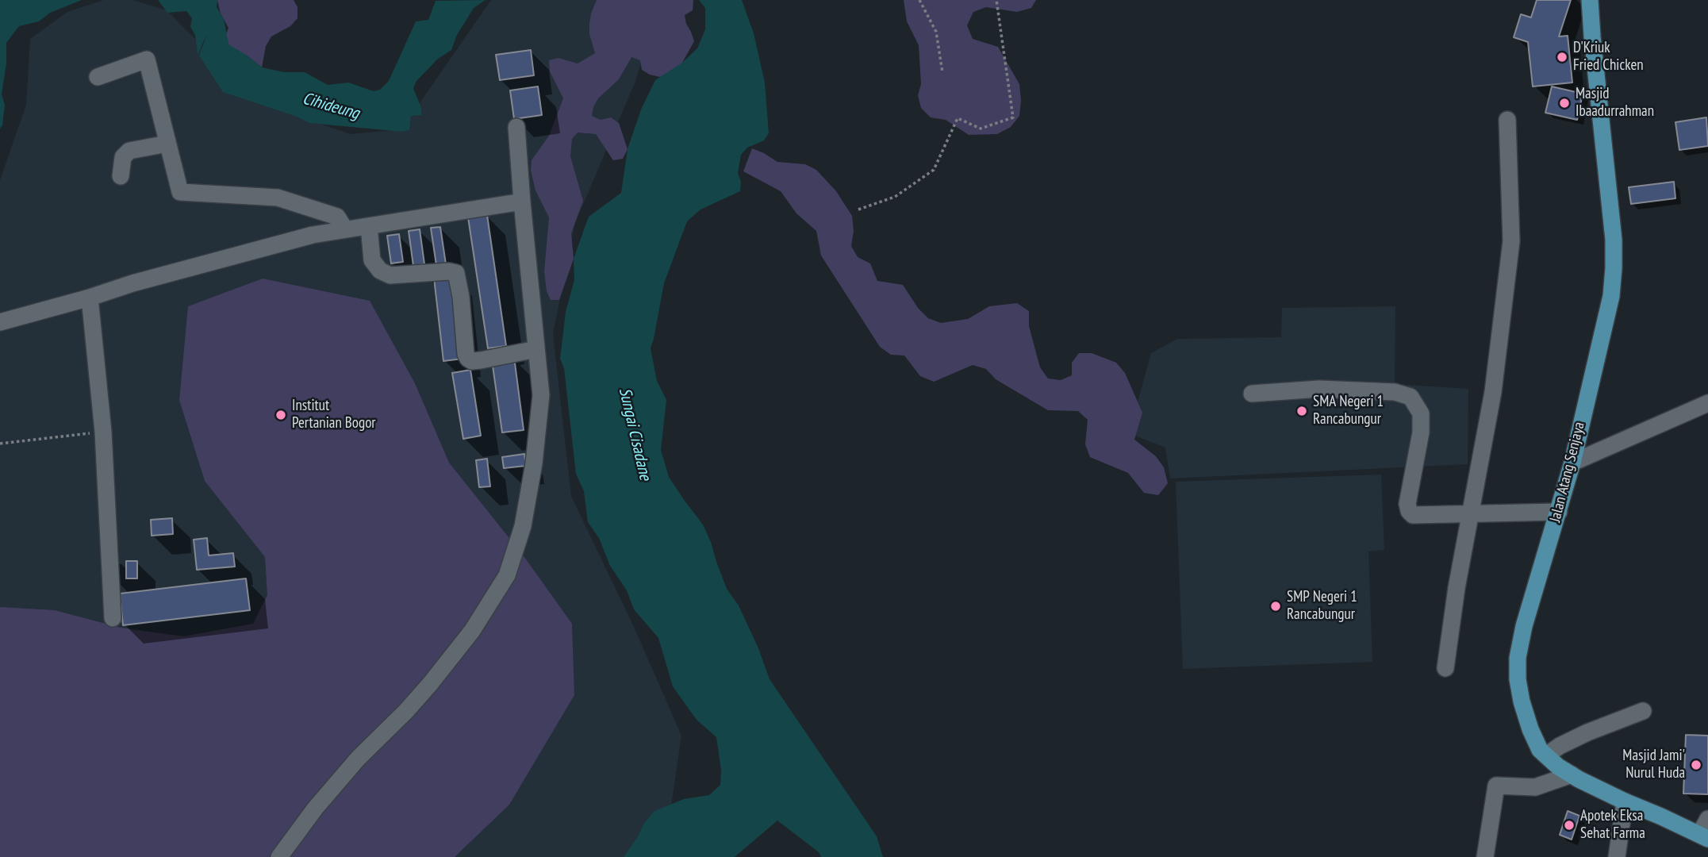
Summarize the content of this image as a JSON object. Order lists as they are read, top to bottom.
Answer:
{
  "streets": {
    "main road": ["Jalan Atang Senjaya"]
  },
  "water": ["Cihideung", "Sungai Cisadane"],
  "places": [
    "D'Kriuk Fried Chicken",
    "Masjid Ibaadurrahman",
    "SMA Negeri 1 Rancabungur",
    "Institut Pertanian Bogor",
    "SMP Negeri 1 Rancabungur",
    "Masjid Jami' Nurul Huda",
    "Apotek Eksa Sehat Farma"
  ]
}
